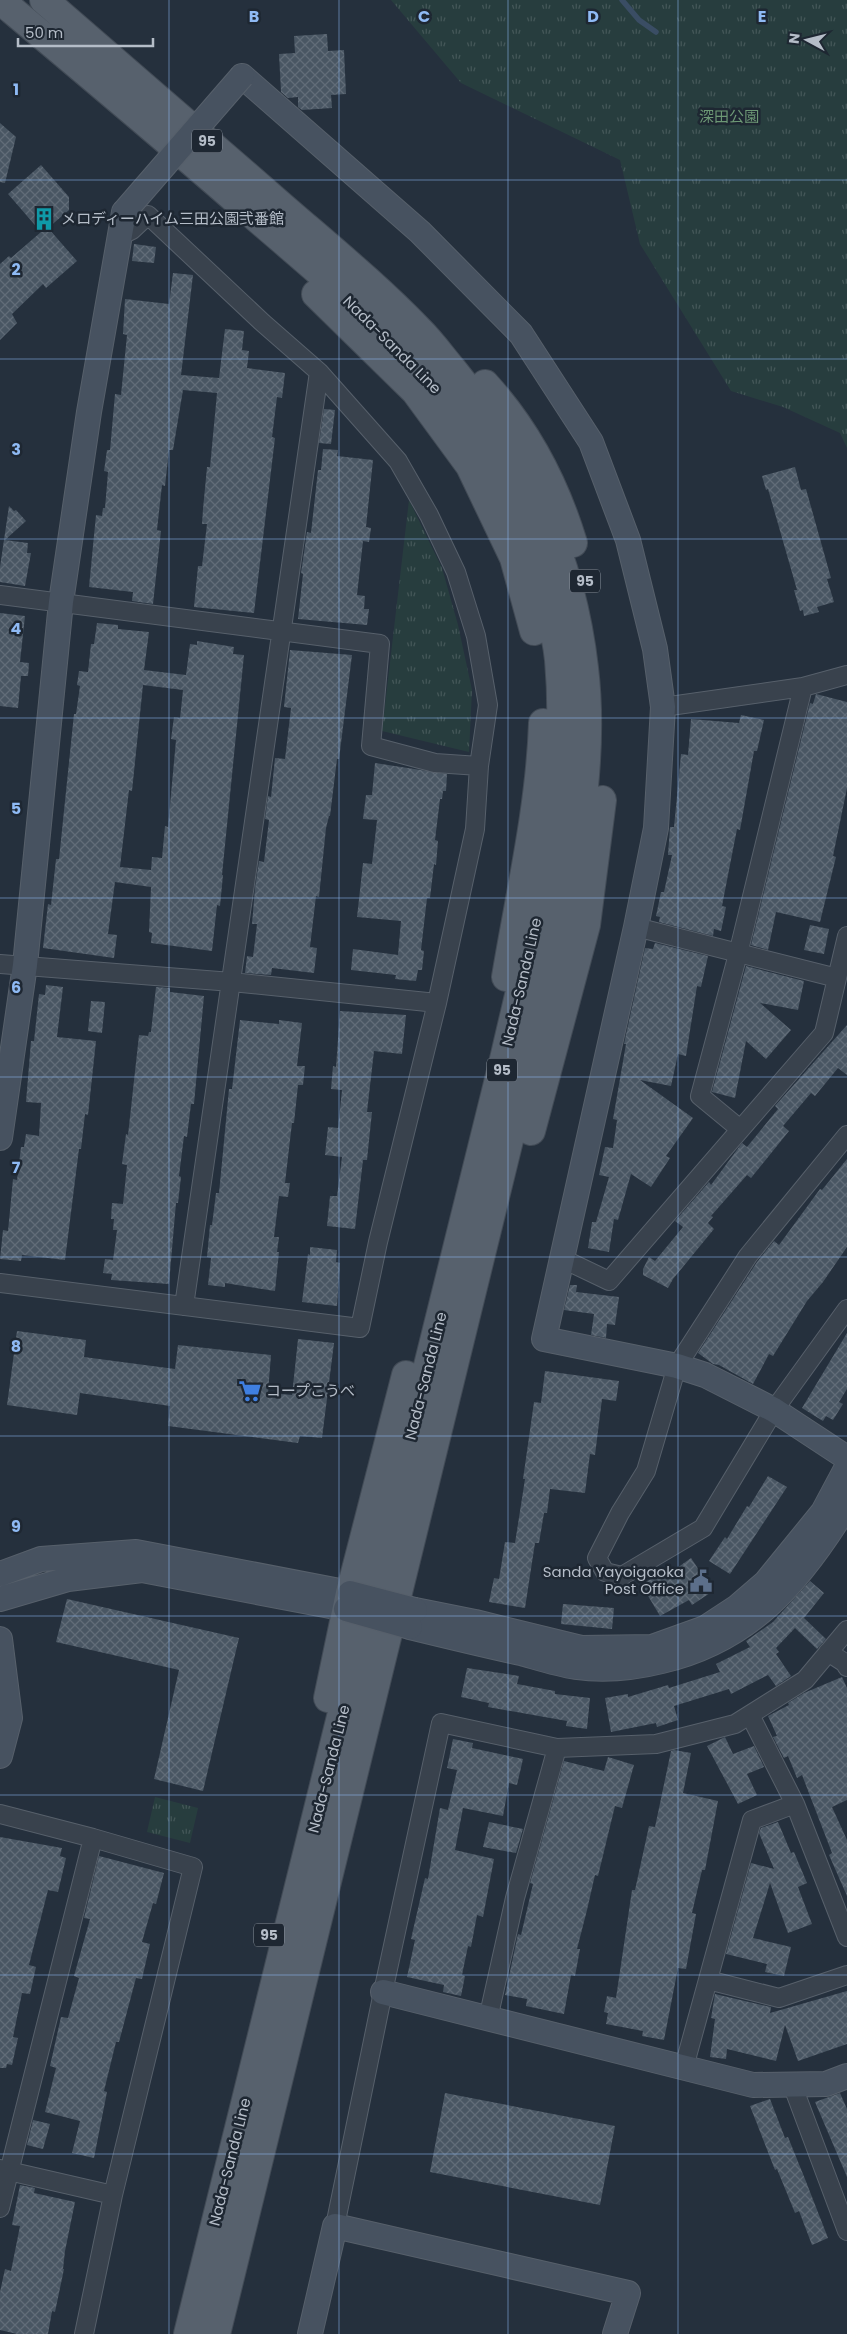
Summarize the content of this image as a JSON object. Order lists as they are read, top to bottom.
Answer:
{
  "streets": {
    "main road": ["95", "Nada-Sanda Line"]
  },
  "crossings": [
    ["95", "Nada-Sanda Line"]
  ],
  "parks": ["深田公園"],
  "places": {
    "building": ["メロディーハイム三田公園弐番館"],
    "supermarket": ["コープこうべ"],
    "public building": ["Sanda Yayoigaoka Post Office"]
  },
  "scale_bar": "50 m",
  "north": "left",
  "grid": {
    "columns": [
      "B",
      "C",
      "D",
      "E"
    ],
    "rows": [
      "1",
      "2",
      "3",
      "4",
      "5",
      "6",
      "7",
      "8",
      "9"
    ]
  }
}
